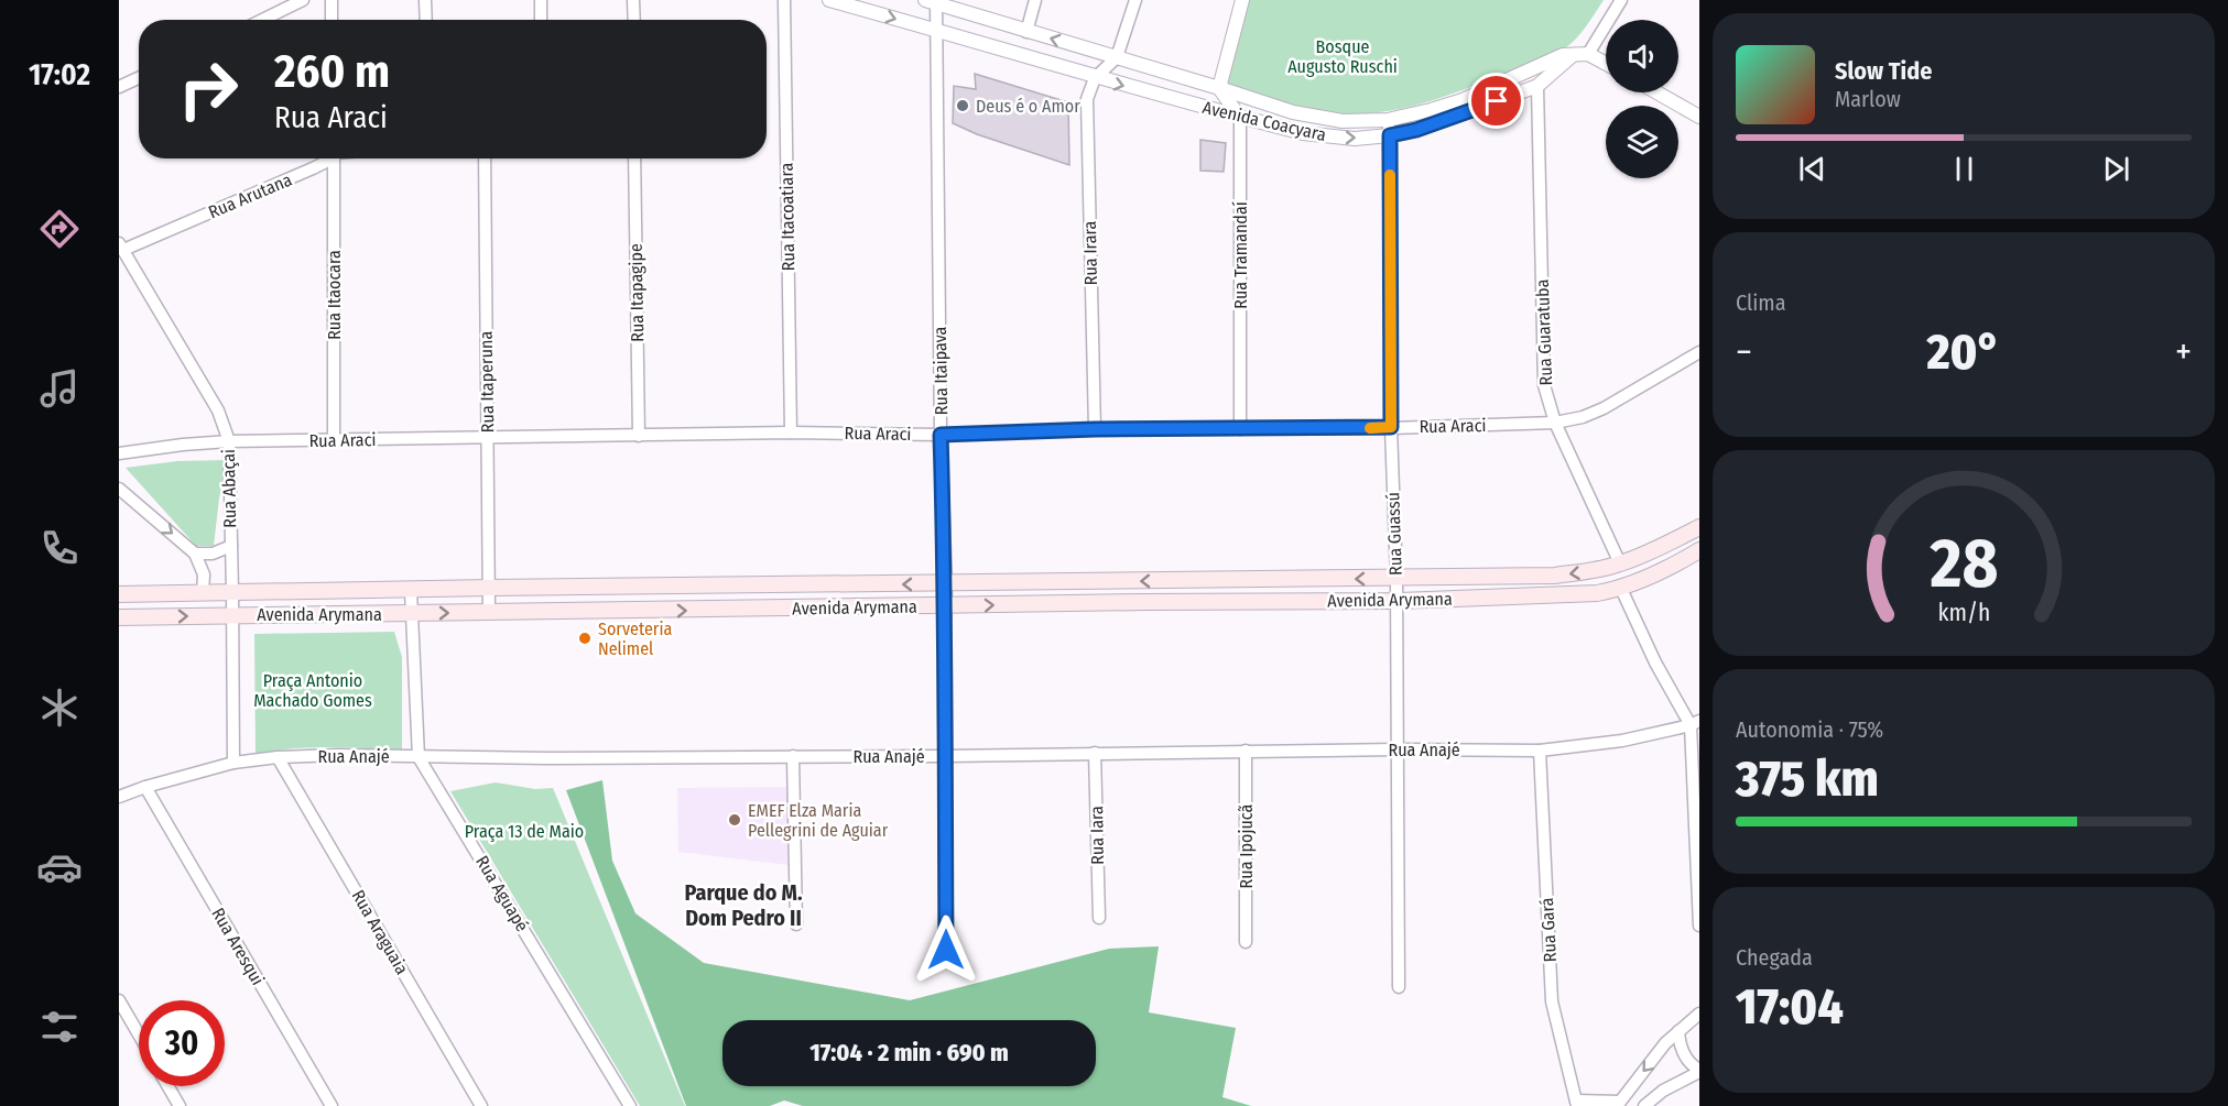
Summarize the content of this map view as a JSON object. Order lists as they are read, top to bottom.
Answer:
{
  "streets": {
    "main road": ["Avenida Arymana"],
    "street": [
      "Avenida Coacyara",
      "Rua Arutana",
      "Rua Itacoatiara",
      "Rua Irara",
      "Rua Tramandaí",
      "Rua Itapagipe",
      "Rua Itaocara",
      "Rua Guaratuba",
      "Rua Itaipava",
      "Rua Itaperuna",
      "Rua Araci",
      "Rua Abaçai",
      "Rua Guassú",
      "Rua Anajé",
      "Rua Iara",
      "Rua Ipojucã",
      "Rua Aguapé",
      "Rua Gará",
      "Rua Araguaia",
      "Rua Aresqui"
    ]
  },
  "crossings": [
    ["Avenida Coacyara", "Rua Irara"],
    ["Avenida Coacyara", "Rua Tramandaí"],
    ["Avenida Coacyara", "Rua Guaratuba"],
    ["Avenida Coacyara", "Rua Itaipava"],
    ["Avenida Coacyara", "Rua Guassú"],
    ["Rua Arutana", "Rua Abaçai"],
    ["Rua Itacoatiara", "Rua Araci"],
    ["Rua Irara", "Rua Araci"],
    ["Rua Tramandaí", "Rua Araci"],
    ["Rua Itapagipe", "Rua Araci"],
    ["Rua Itaocara", "Rua Araci"],
    ["Rua Guaratuba", "Rua Araci"],
    ["Rua Guaratuba", "Avenida Arymana"],
    ["Rua Itaipava", "Rua Araci"],
    ["Rua Itaipava", "Avenida Arymana"],
    ["Rua Itaipava", "Rua Anajé"],
    ["Rua Itaperuna", "Rua Araci"],
    ["Rua Itaperuna", "Avenida Arymana"],
    ["Rua Araci", "Rua Abaçai"],
    ["Rua Araci", "Rua Guassú"],
    ["Rua Abaçai", "Avenida Arymana"],
    ["Rua Abaçai", "Rua Anajé"],
    ["Rua Guassú", "Avenida Arymana"],
    ["Rua Guassú", "Rua Anajé"],
    ["Avenida Arymana", "Rua Aguapé"],
    ["Rua Anajé", "Rua Iara"],
    ["Rua Anajé", "Rua Ipojucã"],
    ["Rua Anajé", "Rua Aguapé"],
    ["Rua Anajé", "Rua Gará"],
    ["Rua Anajé", "Rua Araguaia"],
    ["Rua Anajé", "Rua Aresqui"]
  ],
  "districts": ["Parque do M. Dom Pedro II"],
  "parks": ["Bosque Augusto Ruschi", "Praça Antonio Machado Gomes", "Praça 13 de Maio"],
  "places": ["Deus é o Amor", "Sorveteria Nelimel", "EMEF Elza Maria Pellegrini de Aguiar"],
  "page": {
    "tabs": "17:02",
    "turn": ["260 m", "Rua Araci"],
    "song": ["Slow Tide", "Marlow"],
    "tile": [
      "Clima",
      ["Autonomia · 75%", "375 km"],
      ["Chegada", "17:04"]
    ],
    "heat": ["−", "20°", "+"],
    "limit": "30",
    "trip": "17:04 · 2 min · 690 m",
    "gauge": ["28", "km/h"]
  }
}
